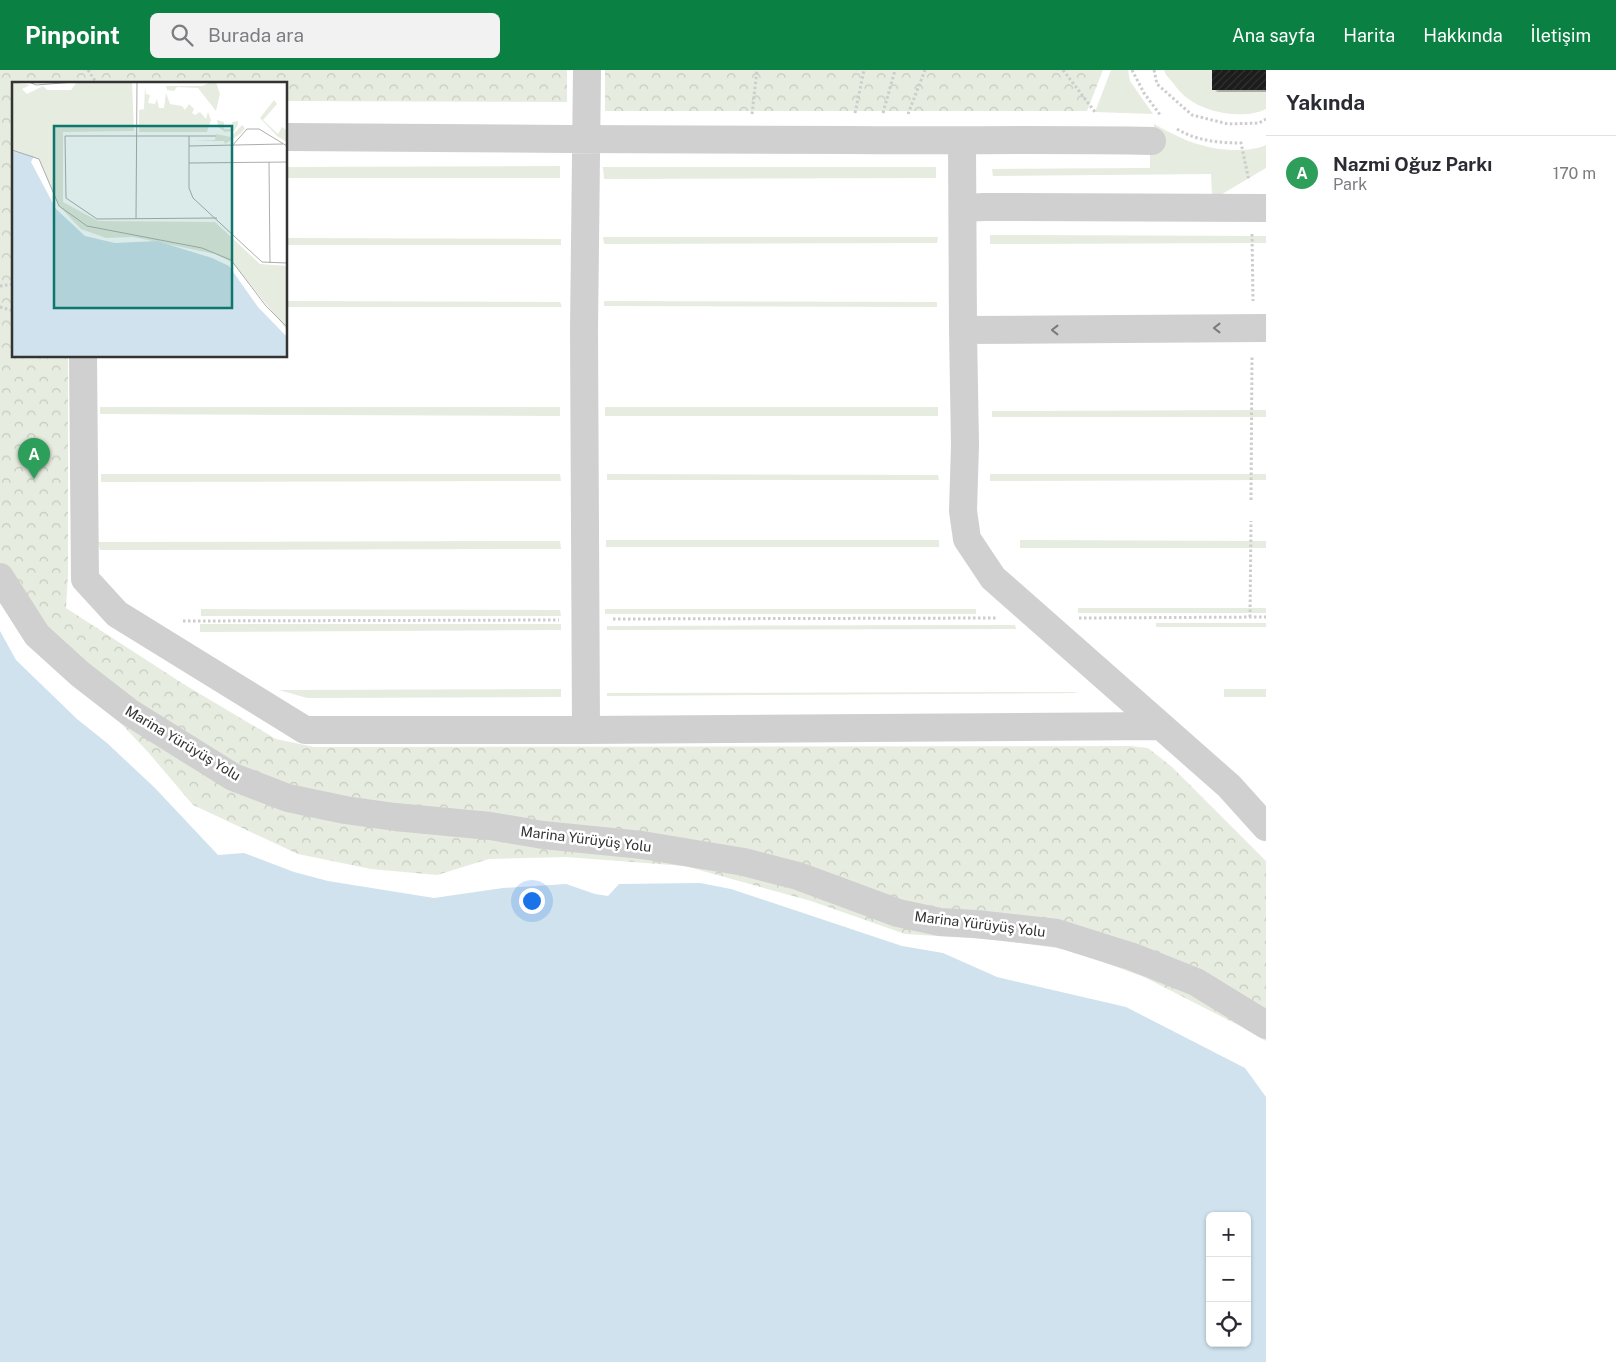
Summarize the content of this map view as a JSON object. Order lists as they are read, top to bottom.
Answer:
{
  "streets": {
    "street": ["Marina Yürüyüş Yolu"]
  },
  "page": {
    "header": "Pinpoint",
    "search": "Burada ara",
    "nav": [
      "Ana sayfa",
      "Harita",
      "Hakkında",
      "İletişim"
    ],
    "heading": "Yakında",
    "list": [
      {
        "mark": "A",
        "name": "Nazmi Oğuz Parkı",
        "note": "Park",
        "value": "170 m"
      }
    ],
    "pins": "A",
    "map_buttons": ["+", "−"]
  }
}
